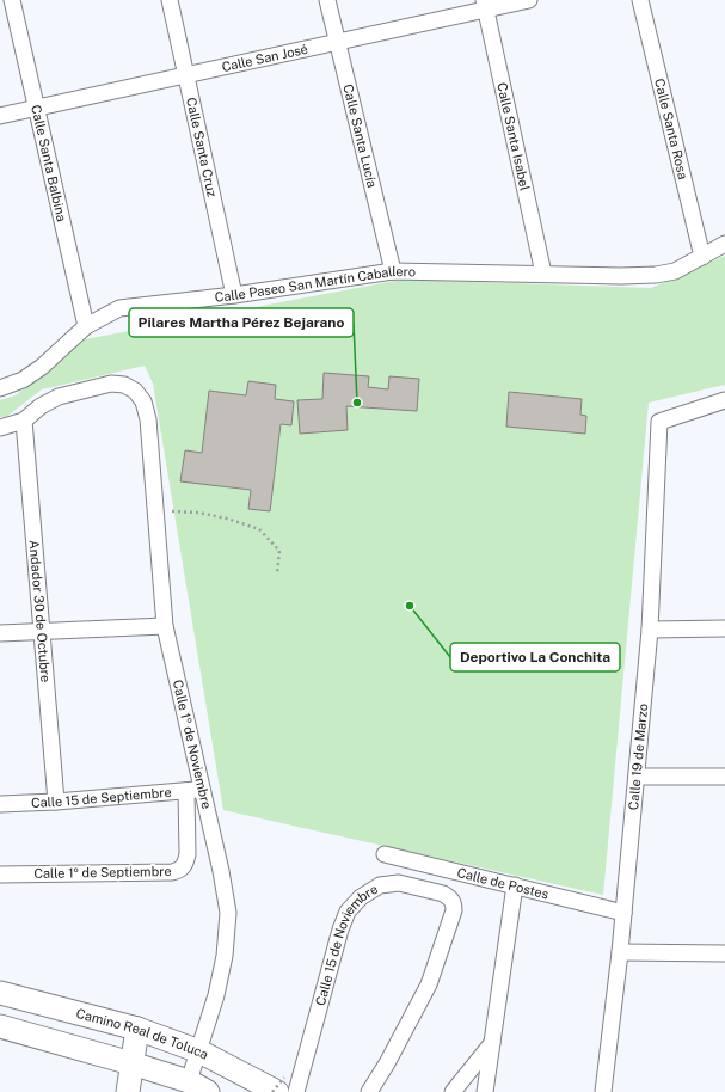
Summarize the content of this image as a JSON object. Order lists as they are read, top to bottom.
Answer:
{
  "streets": {
    "main road": ["Camino Real de Toluca"],
    "street": [
      "Calle San José",
      "Calle Santa Rosa",
      "Calle Santa Lucía",
      "Calle Santa Isabel",
      "Calle Santa Cruz",
      "Calle Santa Balbina",
      "Calle Paseo San Martín Caballero",
      "Andador 30 de Octubre",
      "Calle 1º de Noviembre",
      "Calle 19 de Marzo",
      "Calle 15 de Septiembre",
      "Calle 1º de Septiembre",
      "Calle de Postes",
      "Calle 15 de Noviembre"
    ]
  },
  "crossings": [
    ["Calle San José", "Calle Santa Lucía"],
    ["Calle San José", "Calle Santa Isabel"],
    ["Calle San José", "Calle Santa Cruz"],
    ["Calle San José", "Calle Santa Balbina"],
    ["Calle Santa Rosa", "Calle Paseo San Martín Caballero"],
    ["Calle Santa Lucía", "Calle Paseo San Martín Caballero"],
    ["Calle Santa Isabel", "Calle Paseo San Martín Caballero"],
    ["Calle Santa Cruz", "Calle Paseo San Martín Caballero"],
    ["Calle Santa Balbina", "Calle Paseo San Martín Caballero"],
    ["Andador 30 de Octubre", "Calle 1º de Noviembre"],
    ["Andador 30 de Octubre", "Calle 15 de Septiembre"],
    ["Calle 1º de Noviembre", "Calle 15 de Septiembre"],
    ["Calle 1º de Noviembre", "Camino Real de Toluca"],
    ["Calle 19 de Marzo", "Calle de Postes"],
    ["Calle 15 de Septiembre", "Calle 1º de Septiembre"]
  ],
  "places": ["Pilares Martha Pérez Bejarano", "Deportivo La Conchita"]
}
